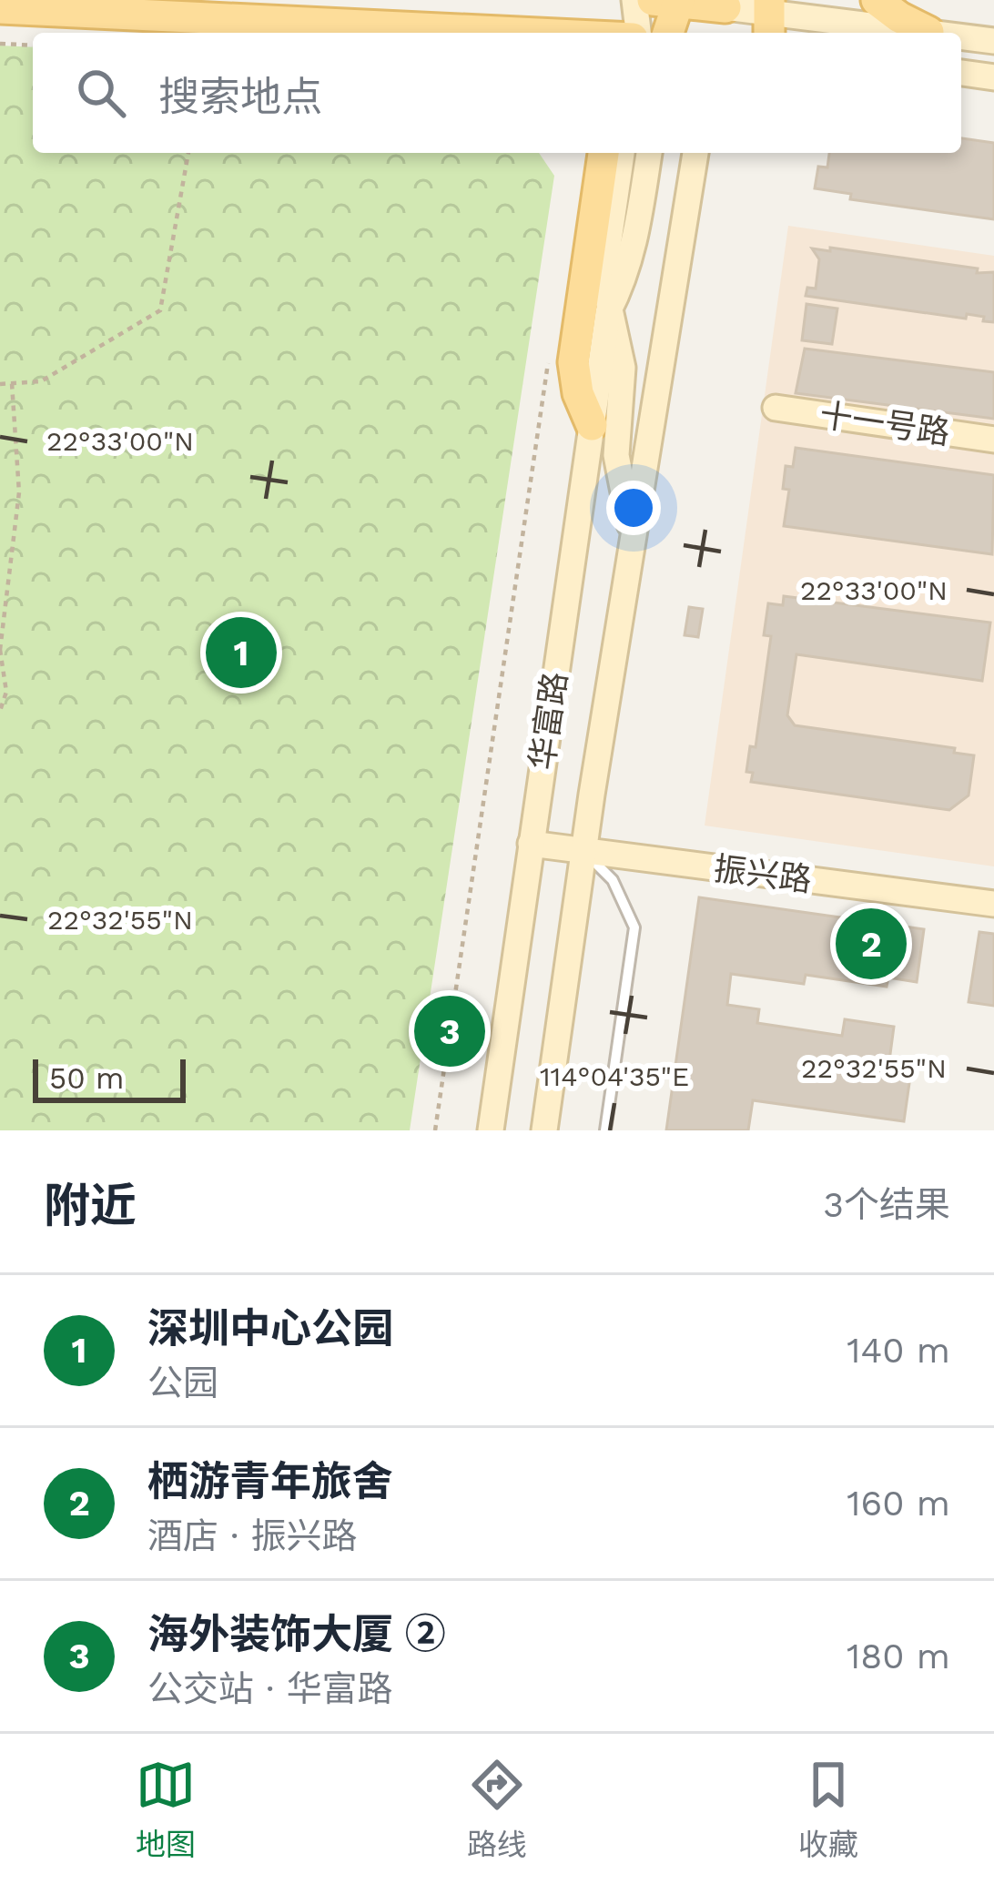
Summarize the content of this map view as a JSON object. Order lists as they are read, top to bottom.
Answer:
{
  "streets": {
    "main road": ["十一号路", "华富路", "振兴路"]
  },
  "crossings": [
    ["华富路", "振兴路"]
  ],
  "scale_bar": "50 m",
  "page": {
    "search": "搜索地点",
    "pins": ["1", "2", "3"],
    "scale": "50 m",
    "heading": ["附近", "3个结果"],
    "list": [
      {
        "mark": "1",
        "name": "深圳中心公园",
        "note": "公园",
        "value": "140 m"
      },
      {
        "mark": "2",
        "name": "栖游青年旅舍",
        "note": "酒店 · 振兴路",
        "value": "160 m"
      },
      {
        "mark": "3",
        "name": "海外装饰大厦 ②",
        "note": "公交站 · 华富路",
        "value": "180 m"
      }
    ],
    "nav": ["地图", "路线", "收藏"]
  },
  "coordinates": ["22°33'00\"N", "22°32'55\"N", "114°04'35\"E"]
}
